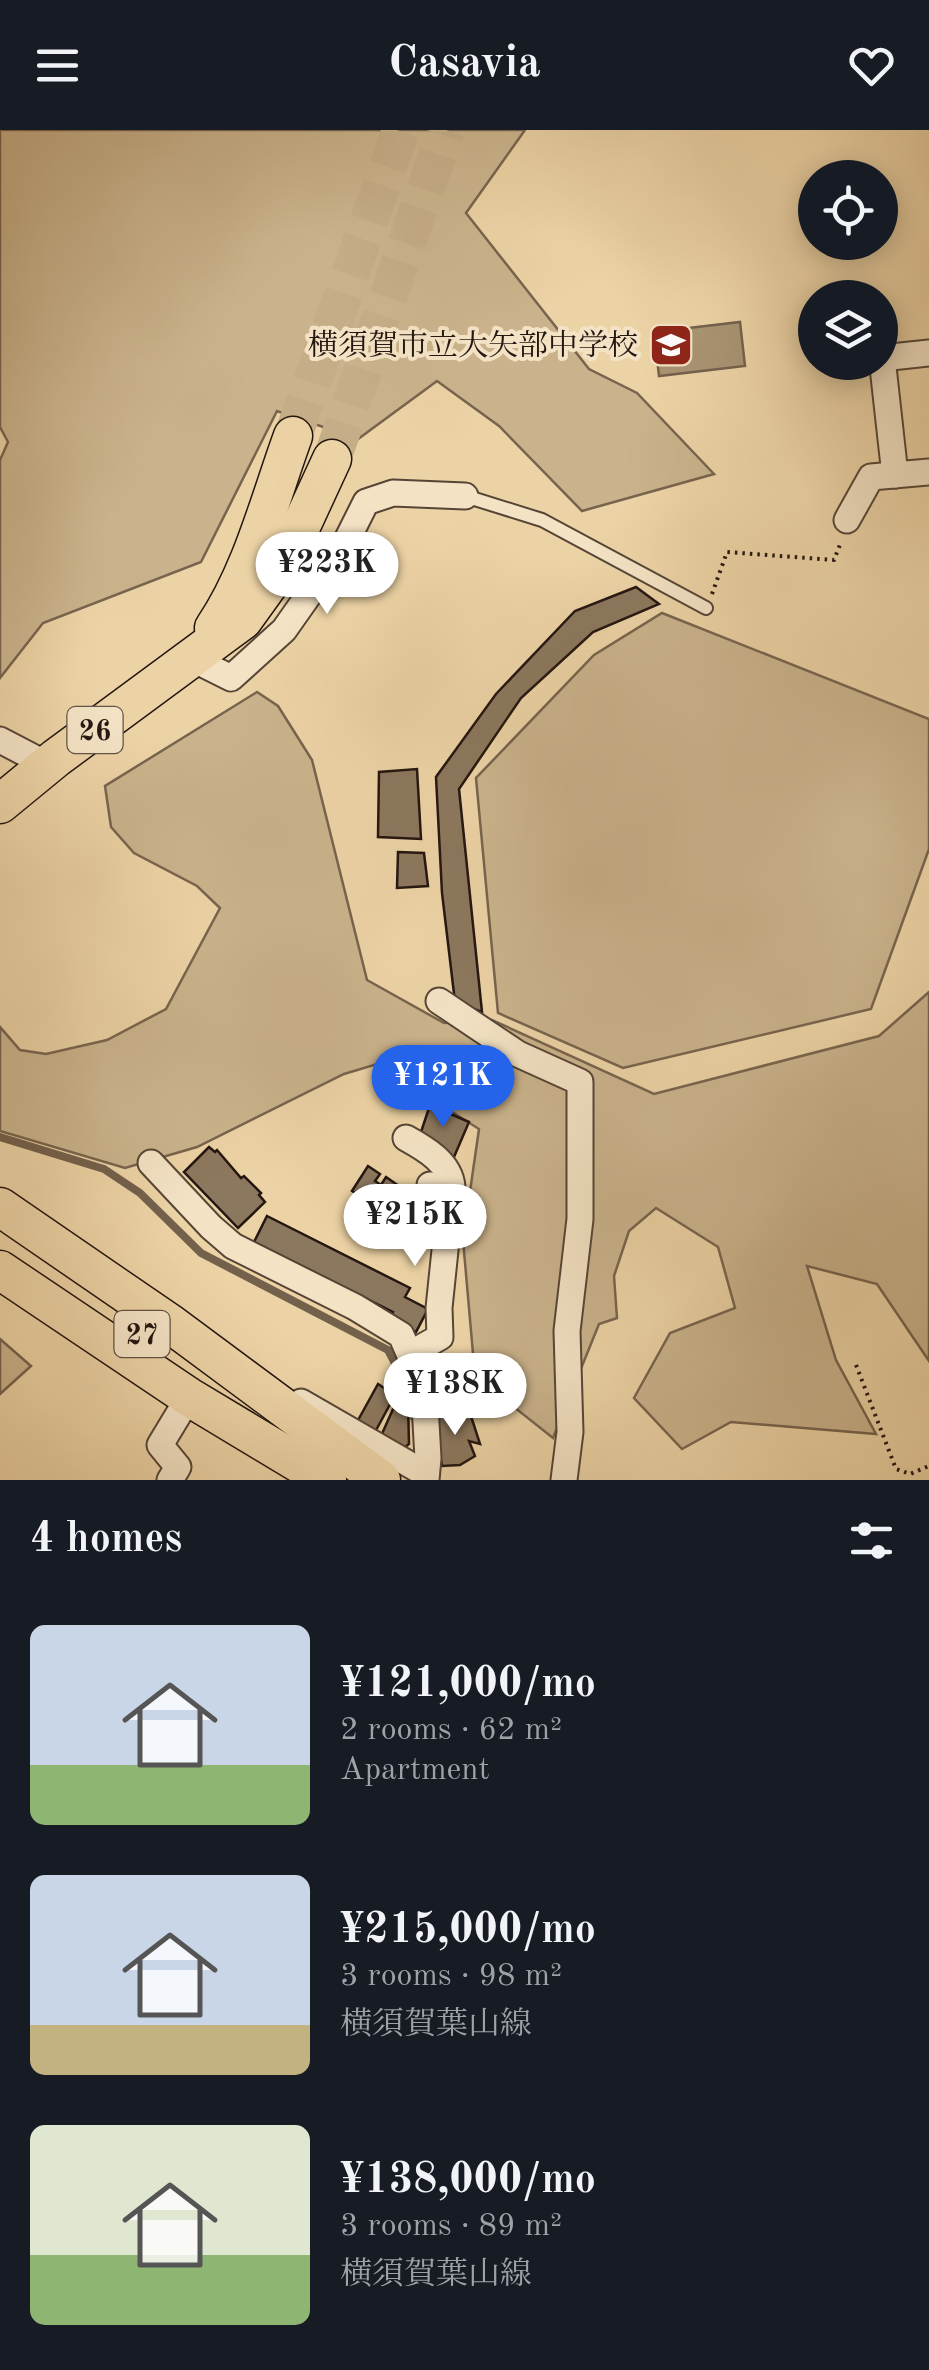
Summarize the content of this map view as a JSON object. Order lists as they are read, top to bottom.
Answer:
{
  "streets": {
    "main road": ["26", "27"]
  },
  "places": {
    "school or university": ["横須賀市立大矢部中学校"]
  },
  "page": {
    "header": "Casavia",
    "price": [
      "¥223K",
      "¥121K",
      "¥215K",
      "¥138K"
    ],
    "heading": "4 homes",
    "list": [
      {
        "name": "¥121,000/mo",
        "note": "2 rooms · 62 m² · Apartment"
      },
      {
        "name": "¥215,000/mo",
        "note": "3 rooms · 98 m² · 横須賀葉山線"
      },
      {
        "name": "¥138,000/mo",
        "note": "3 rooms · 89 m² · 横須賀葉山線"
      }
    ]
  }
}
